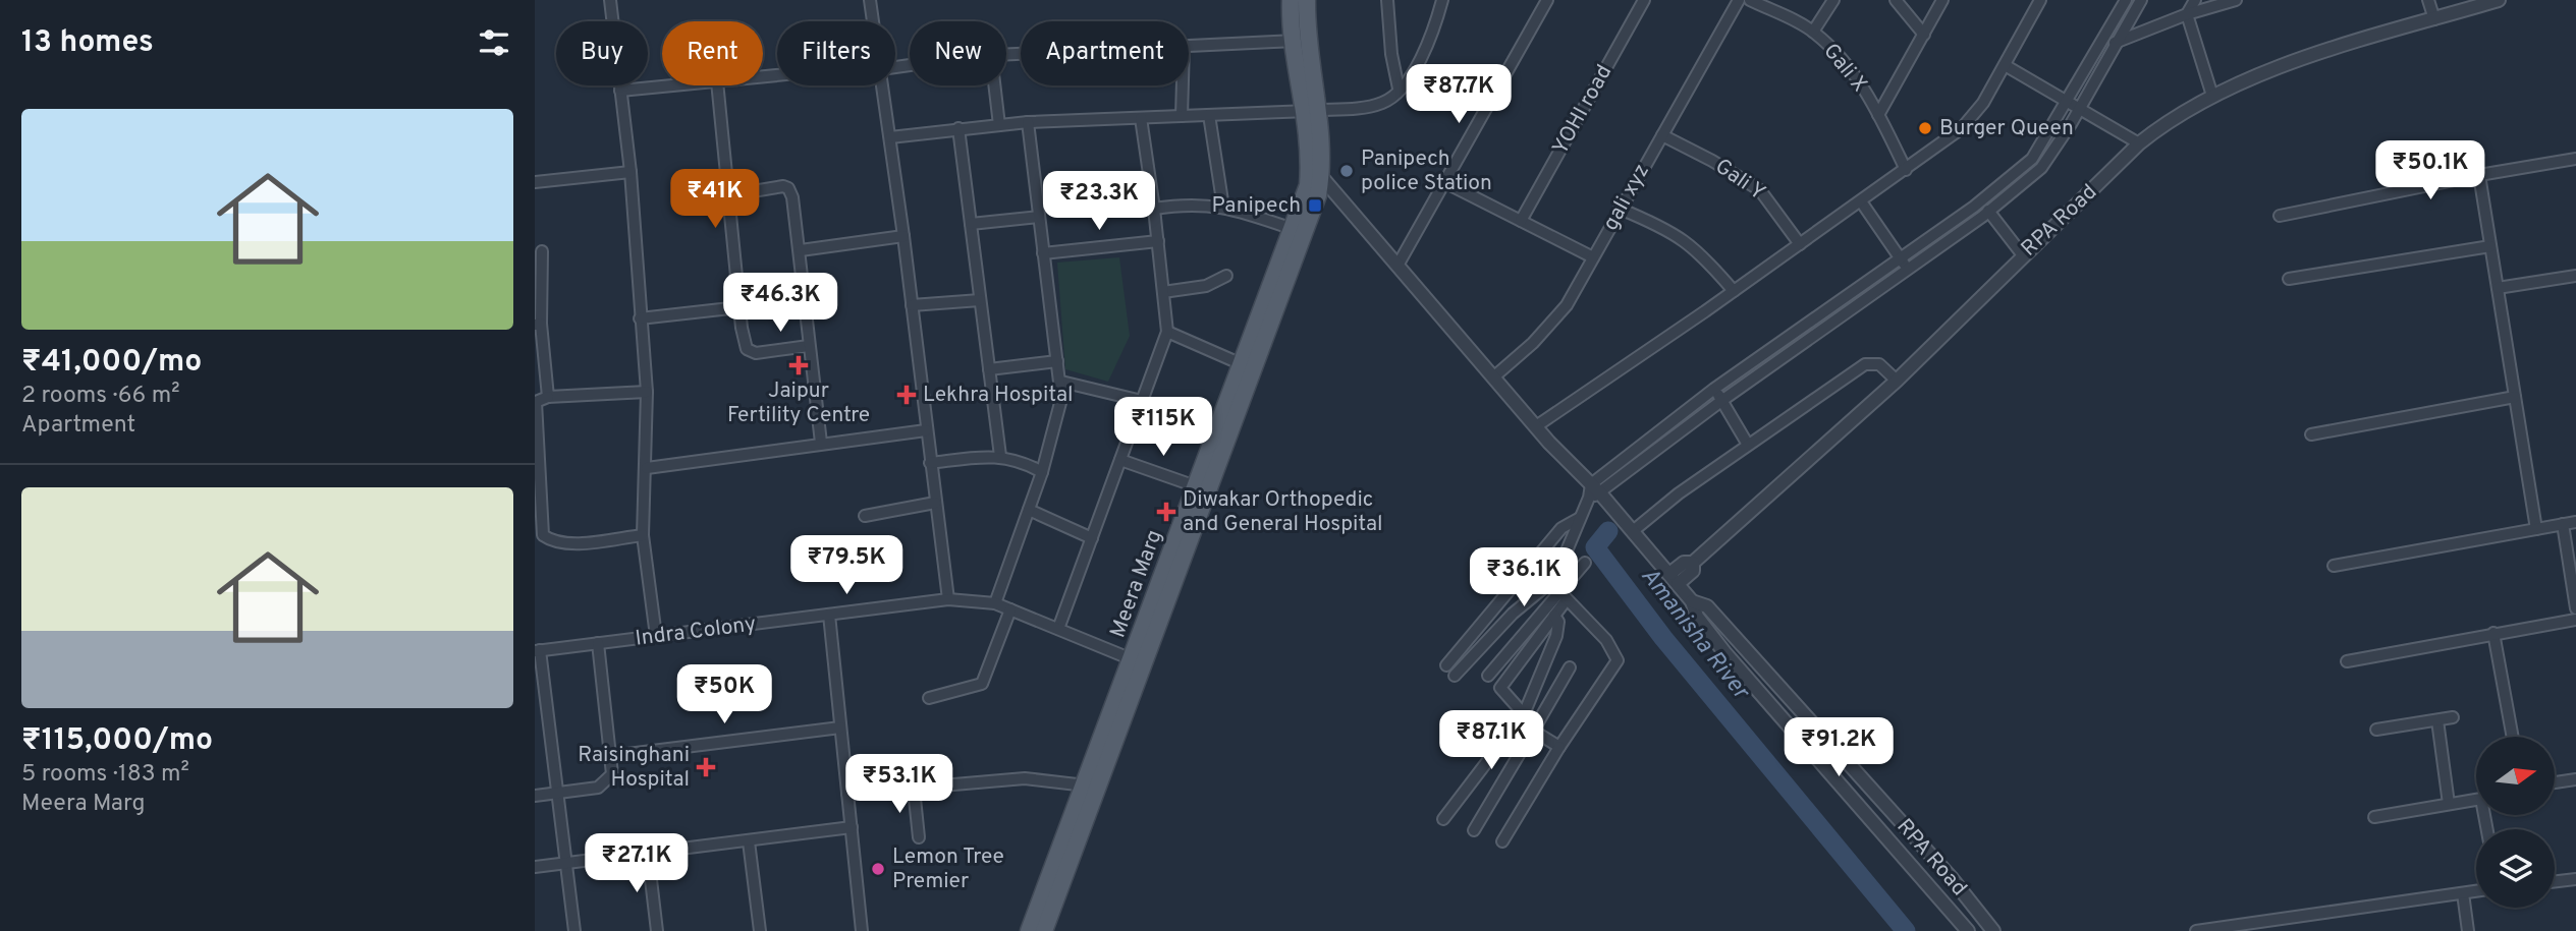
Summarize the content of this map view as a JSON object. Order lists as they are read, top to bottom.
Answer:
{
  "streets": {
    "main road": ["Meera Marg"],
    "street": [
      "Gali X",
      "YOHI road",
      "Gali Y",
      "gali xyz",
      "RPA Road",
      "Indra Colony"
    ]
  },
  "crossings": [
    ["Gali Y", "gali xyz"],
    ["Meera Marg", "Indra Colony"]
  ],
  "water": ["Amanisha River"],
  "places": {
    "other": ["Burger Queen", "Panipech police Station", "Lemon Tree Premier"],
    "transit": ["Panipech"],
    "health": [
      "Jaipur Fertility Centre",
      "Lekhra Hospital",
      "Diwakar Orthopedic and General Hospital",
      "Raisinghani Hospital"
    ]
  },
  "north": "right",
  "page": {
    "heading": "13 homes",
    "chip": [
      "Buy",
      "Rent",
      "Filters",
      "New",
      "Apartment"
    ],
    "price": [
      "₹87.7K",
      "₹50.1K",
      "₹41K",
      "₹23.3K",
      "₹46.3K",
      "₹115K",
      "₹79.5K",
      "₹36.1K",
      "₹50K",
      "₹87.1K",
      "₹91.2K",
      "₹53.1K",
      "₹27.1K"
    ],
    "list": [
      {
        "name": "₹41,000/mo",
        "note": "2 rooms · 66 m² · Apartment"
      },
      {
        "name": "₹115,000/mo",
        "note": "5 rooms · 183 m² · Meera Marg"
      }
    ]
  }
}
